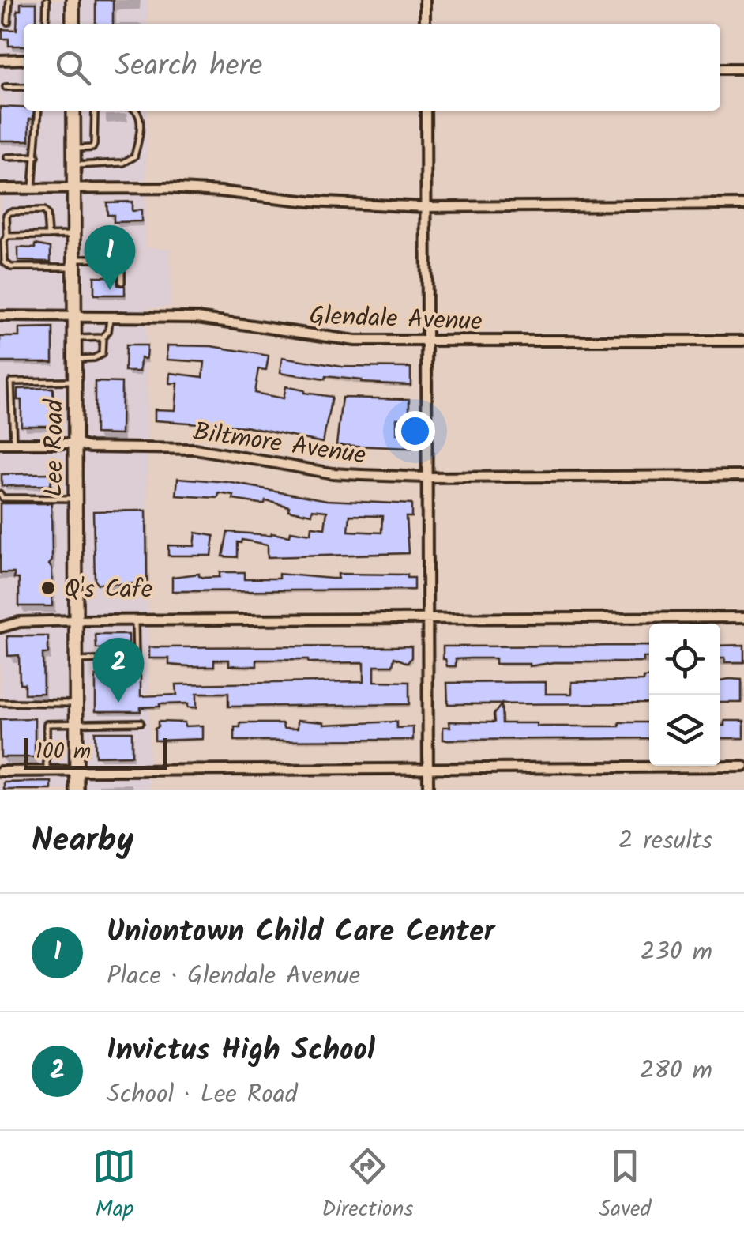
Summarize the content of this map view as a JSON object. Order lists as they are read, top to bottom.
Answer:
{
  "streets": {
    "main road": ["Lee Road"],
    "street": ["Glendale Avenue", "Biltmore Avenue"]
  },
  "crossings": [
    ["Glendale Avenue", "Lee Road"],
    ["Biltmore Avenue", "Lee Road"]
  ],
  "places": ["Q's Cafe"],
  "scale_bar": "100 m",
  "page": {
    "search": "Search here",
    "pins": ["1", "2"],
    "scale": "100 m",
    "heading": ["Nearby", "2 results"],
    "list": [
      {
        "mark": "1",
        "name": "Uniontown Child Care Center",
        "note": "Place · Glendale Avenue",
        "value": "230 m"
      },
      {
        "mark": "2",
        "name": "Invictus High School",
        "note": "School · Lee Road",
        "value": "280 m"
      }
    ],
    "nav": ["Map", "Directions", "Saved"]
  }
}
